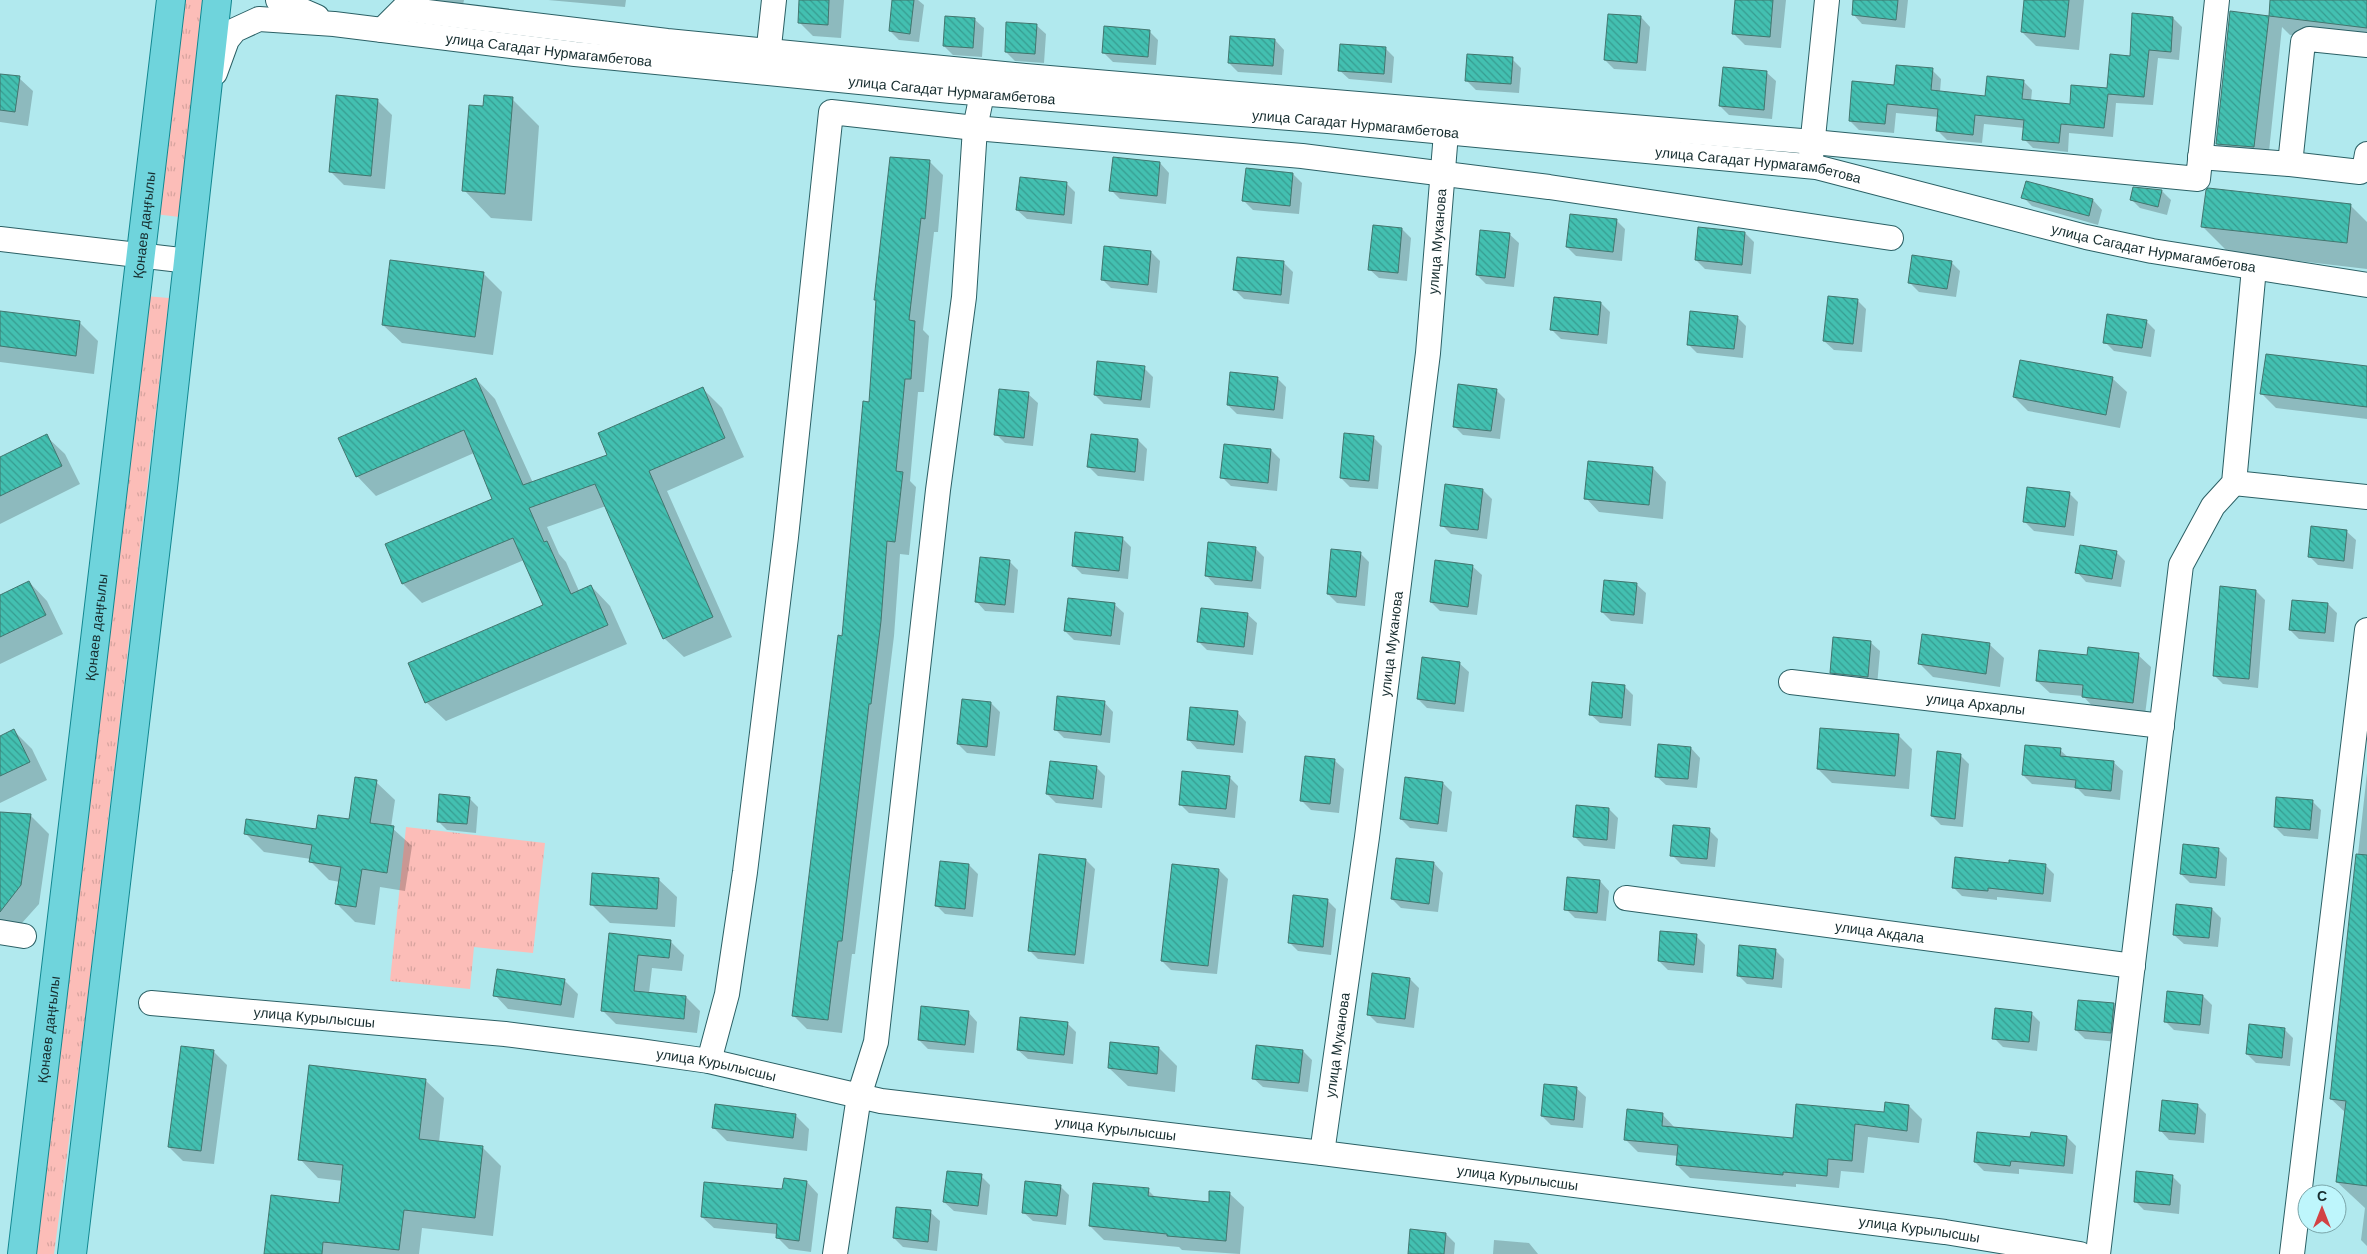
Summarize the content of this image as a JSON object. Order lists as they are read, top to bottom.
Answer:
{
  "streets": {
    "main road": ["Қонаев даңғылы"],
    "street": [
      "улица Сагадат Нурмагамбетова",
      "улица Муканова",
      "улица Архарлы",
      "улица Акдала",
      "улица Курылысшы"
    ]
  },
  "crossings": [
    ["улица Сагадат Нурмагамбетова", "улица Муканова"],
    ["улица Муканова", "улица Курылысшы"]
  ],
  "north": "top"
}
